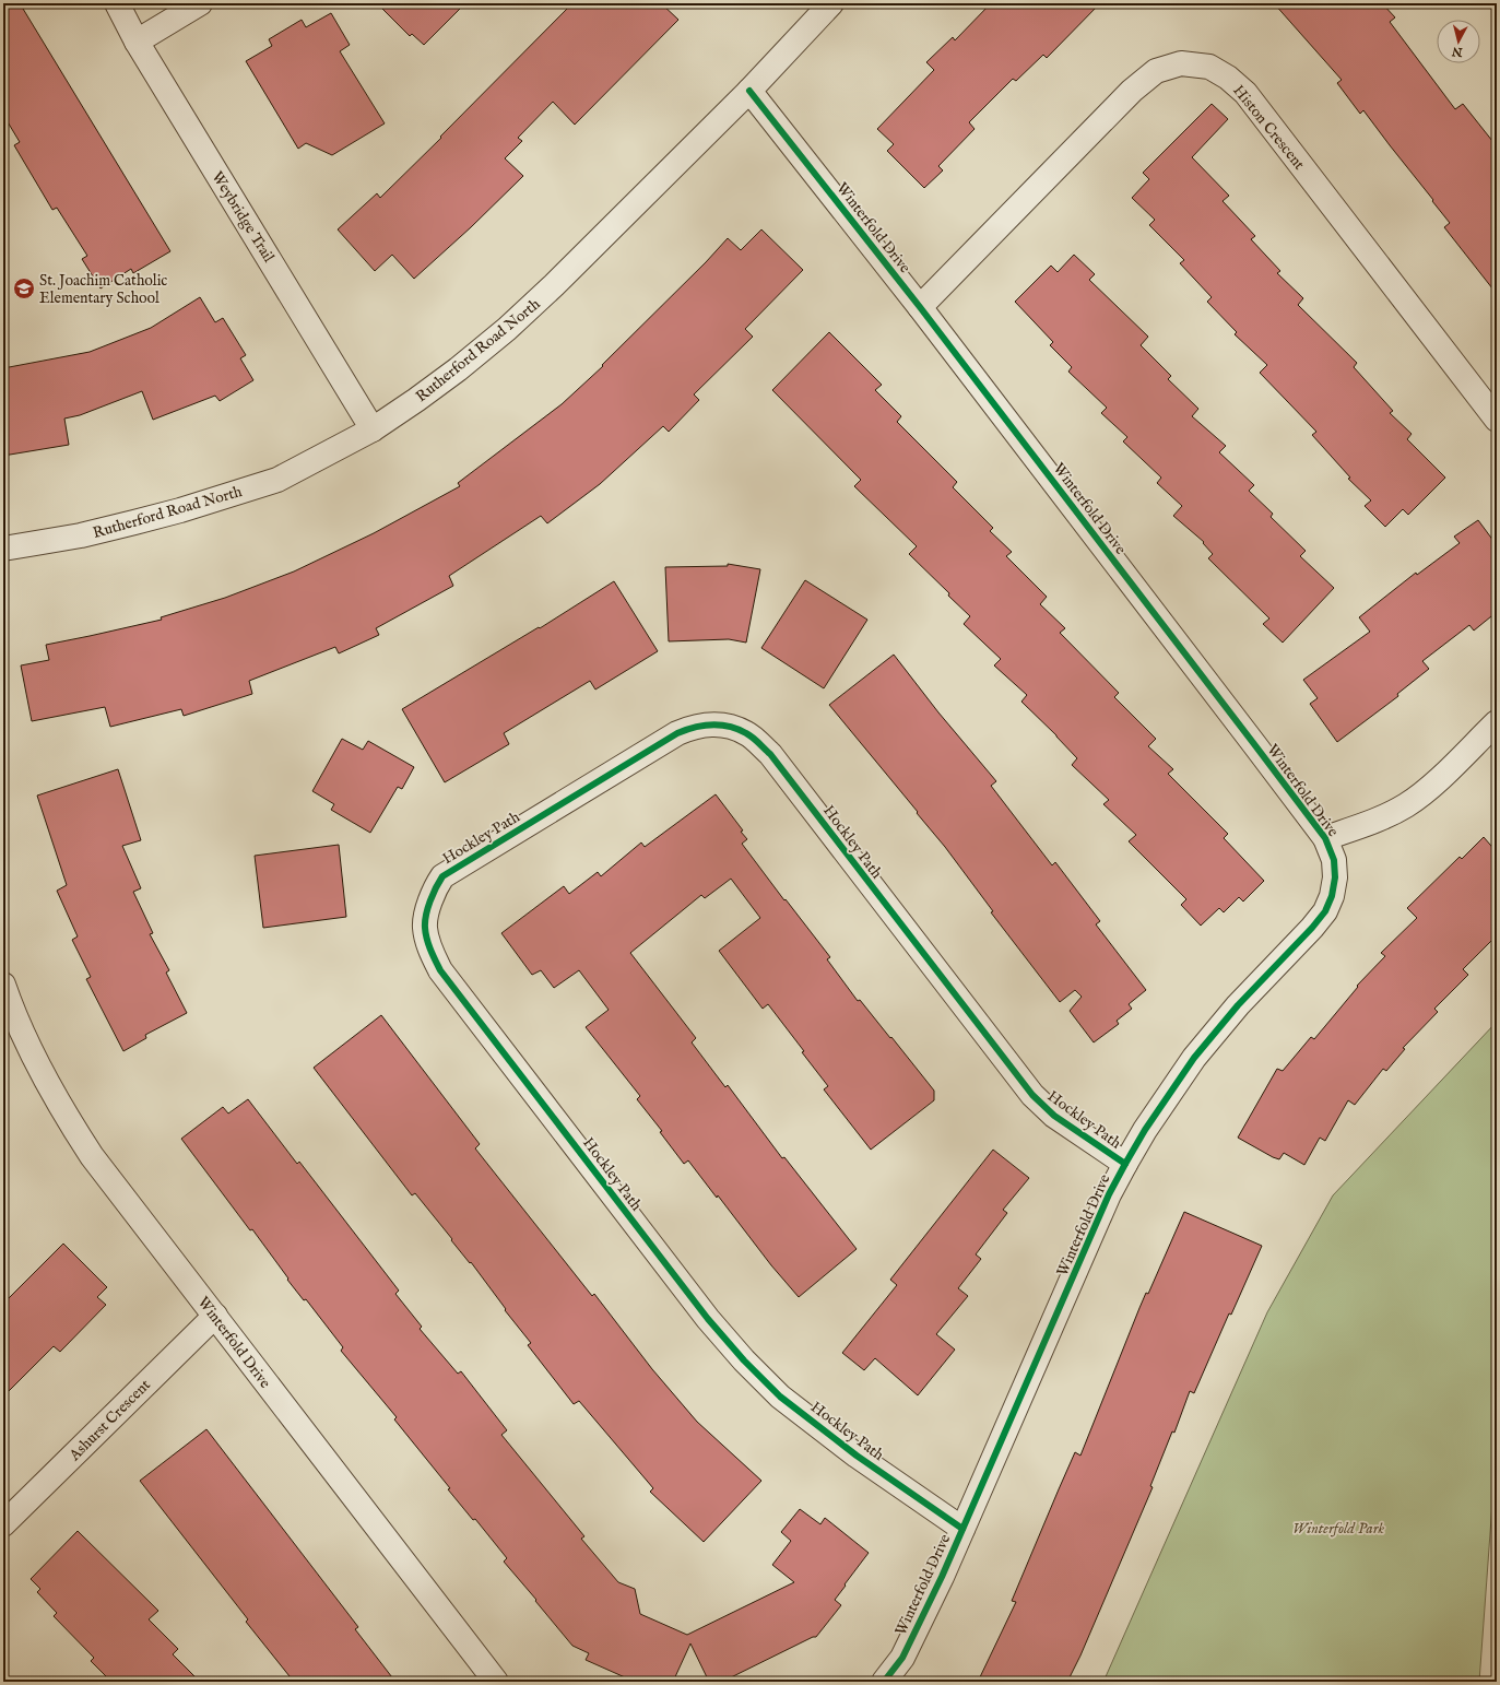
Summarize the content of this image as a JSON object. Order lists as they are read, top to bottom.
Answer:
{
  "streets": {
    "street": [
      "Histon Crescent",
      "Weybridge Trail",
      "Winterfold Drive",
      "Rutherford Road North",
      "Hockley Path",
      "Ashurst Crescent"
    ]
  },
  "crossings": [
    ["Histon Crescent", "Winterfold Drive"],
    ["Weybridge Trail", "Rutherford Road North"],
    ["Winterfold Drive", "Rutherford Road North"],
    ["Winterfold Drive", "Hockley Path"],
    ["Winterfold Drive", "Ashurst Crescent"]
  ],
  "parks": ["Winterfold Park"],
  "places": {
    "school or university": ["St. Joachim Catholic Elementary School"]
  },
  "north": "bottom"
}
